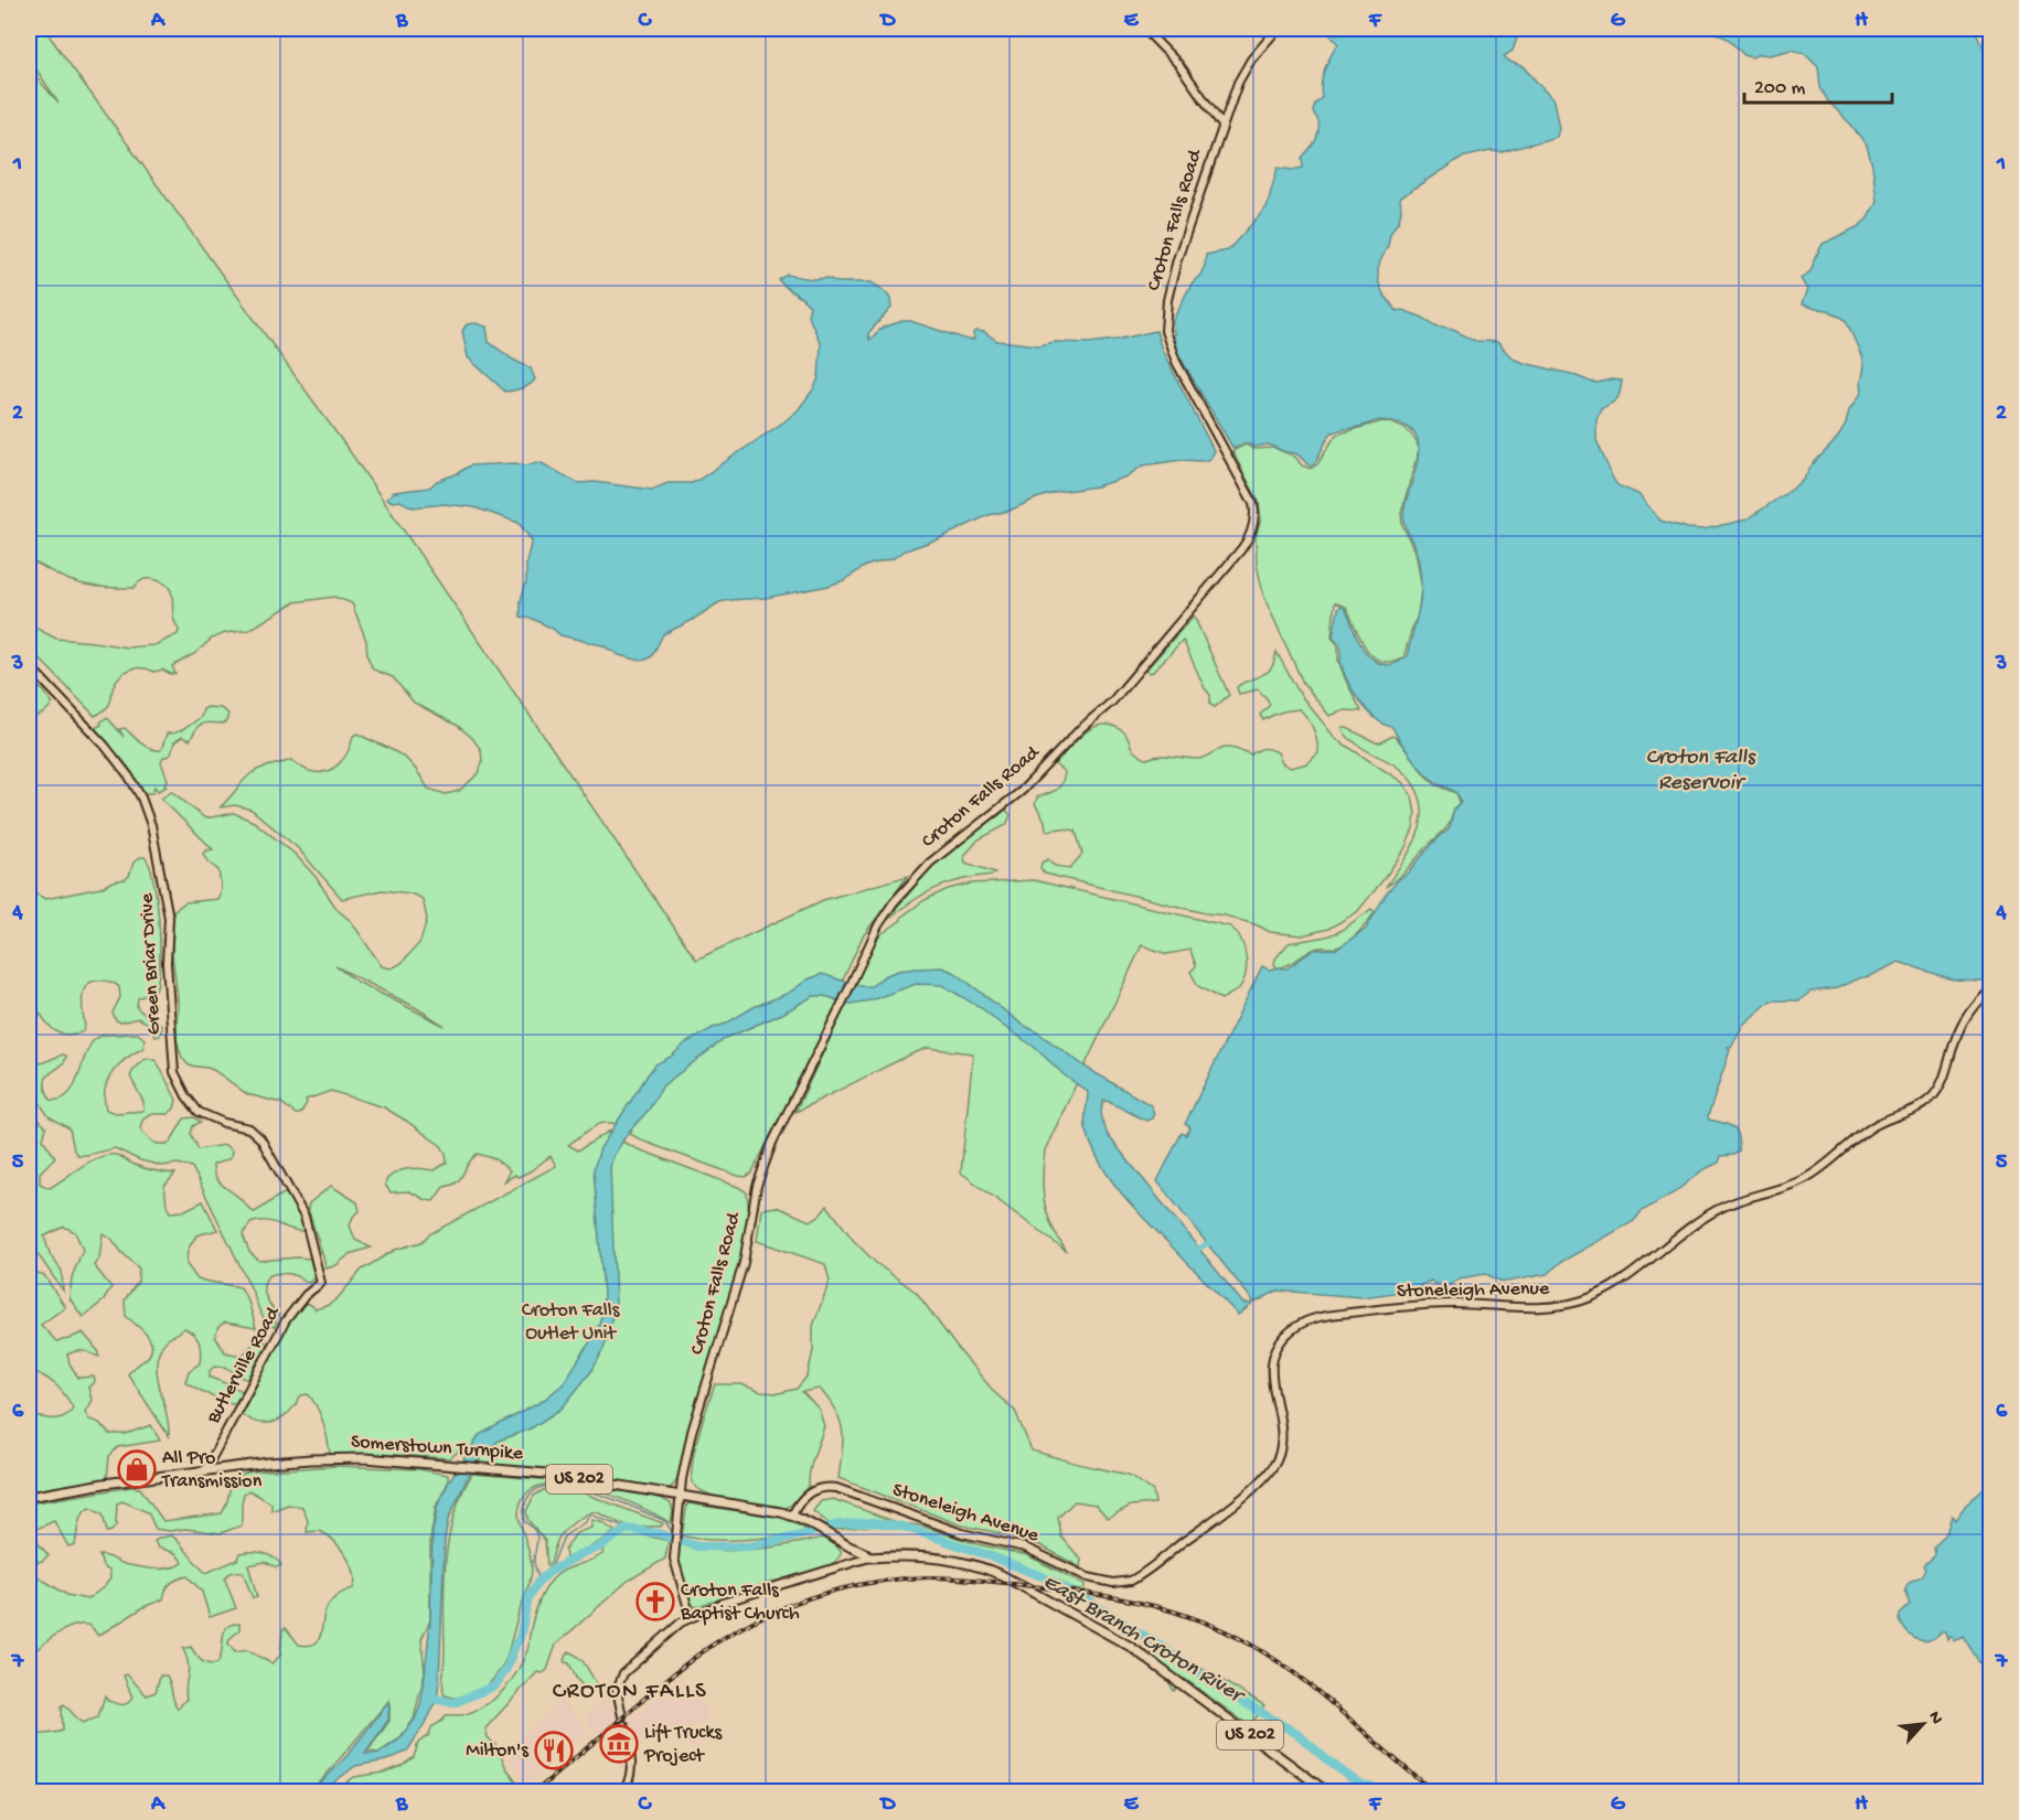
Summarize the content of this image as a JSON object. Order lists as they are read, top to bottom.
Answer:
{
  "streets": {
    "main road": ["Somerstown Turnpike", "US 202"],
    "street": [
      "Croton Falls Road",
      "Green Briar Drive",
      "Stoneleigh Avenue",
      "Butlerville Road"
    ]
  },
  "crossings": [
    ["Croton Falls Road", "Somerstown Turnpike"],
    ["Green Briar Drive", "Butlerville Road"],
    ["Stoneleigh Avenue", "Somerstown Turnpike"],
    ["Butlerville Road", "Somerstown Turnpike"],
    ["Somerstown Turnpike", "US 202"]
  ],
  "districts": ["CROTON FALLS"],
  "water": ["Croton Falls Reservoir", "East Branch Croton River"],
  "parks": ["Croton Falls Outlet Unit"],
  "places": {
    "shop": ["All Pro Transmission"],
    "church": ["Croton Falls Baptist Church"],
    "museum": ["Lift Trucks Project"],
    "restaurant": ["Milton's"]
  },
  "scale_bar": "200 m",
  "north": "top right",
  "grid": {
    "columns": [
      "A",
      "B",
      "C",
      "D",
      "E",
      "F",
      "G",
      "H"
    ],
    "rows": [
      "1",
      "2",
      "3",
      "4",
      "5",
      "6",
      "7"
    ]
  }
}
